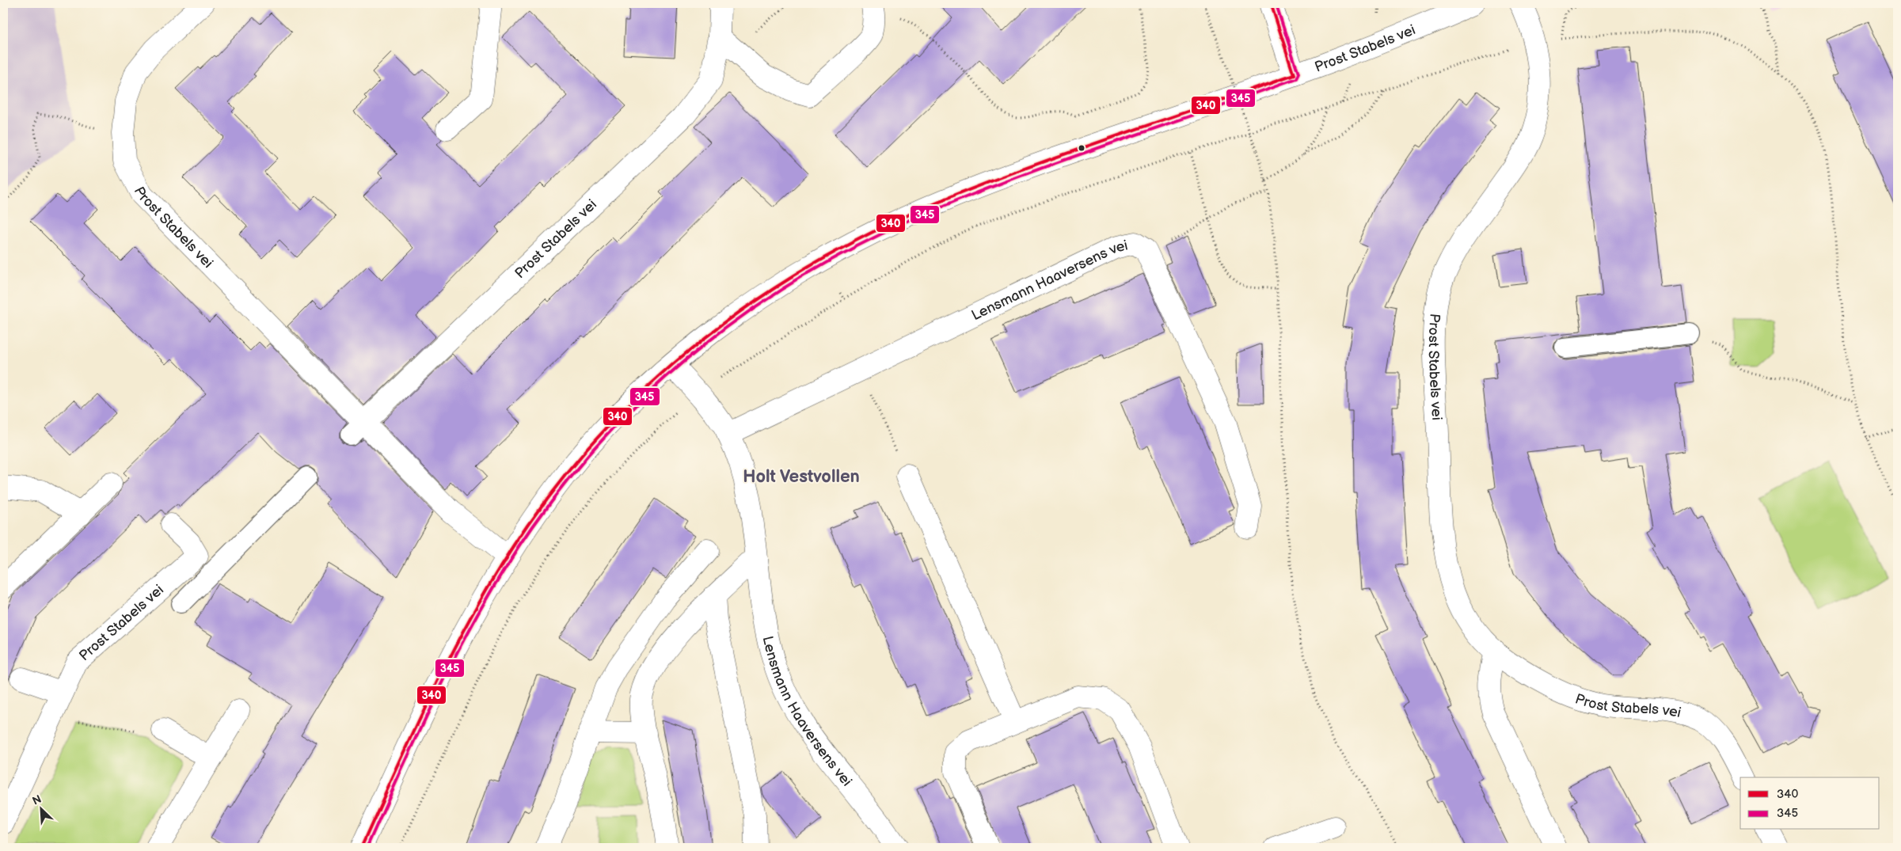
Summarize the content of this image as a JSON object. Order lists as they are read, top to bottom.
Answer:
{
  "streets": {
    "street": ["Prost Stabels vei", "Lensmann Haaversens vei"]
  },
  "crossings": [
    ["Prost Stabels vei", "Lensmann Haaversens vei"]
  ],
  "districts": ["Holt Vestvollen"],
  "lines": ["transit line 340", "transit line 345"],
  "legend": ["340", "345"],
  "north": "top left"
}
